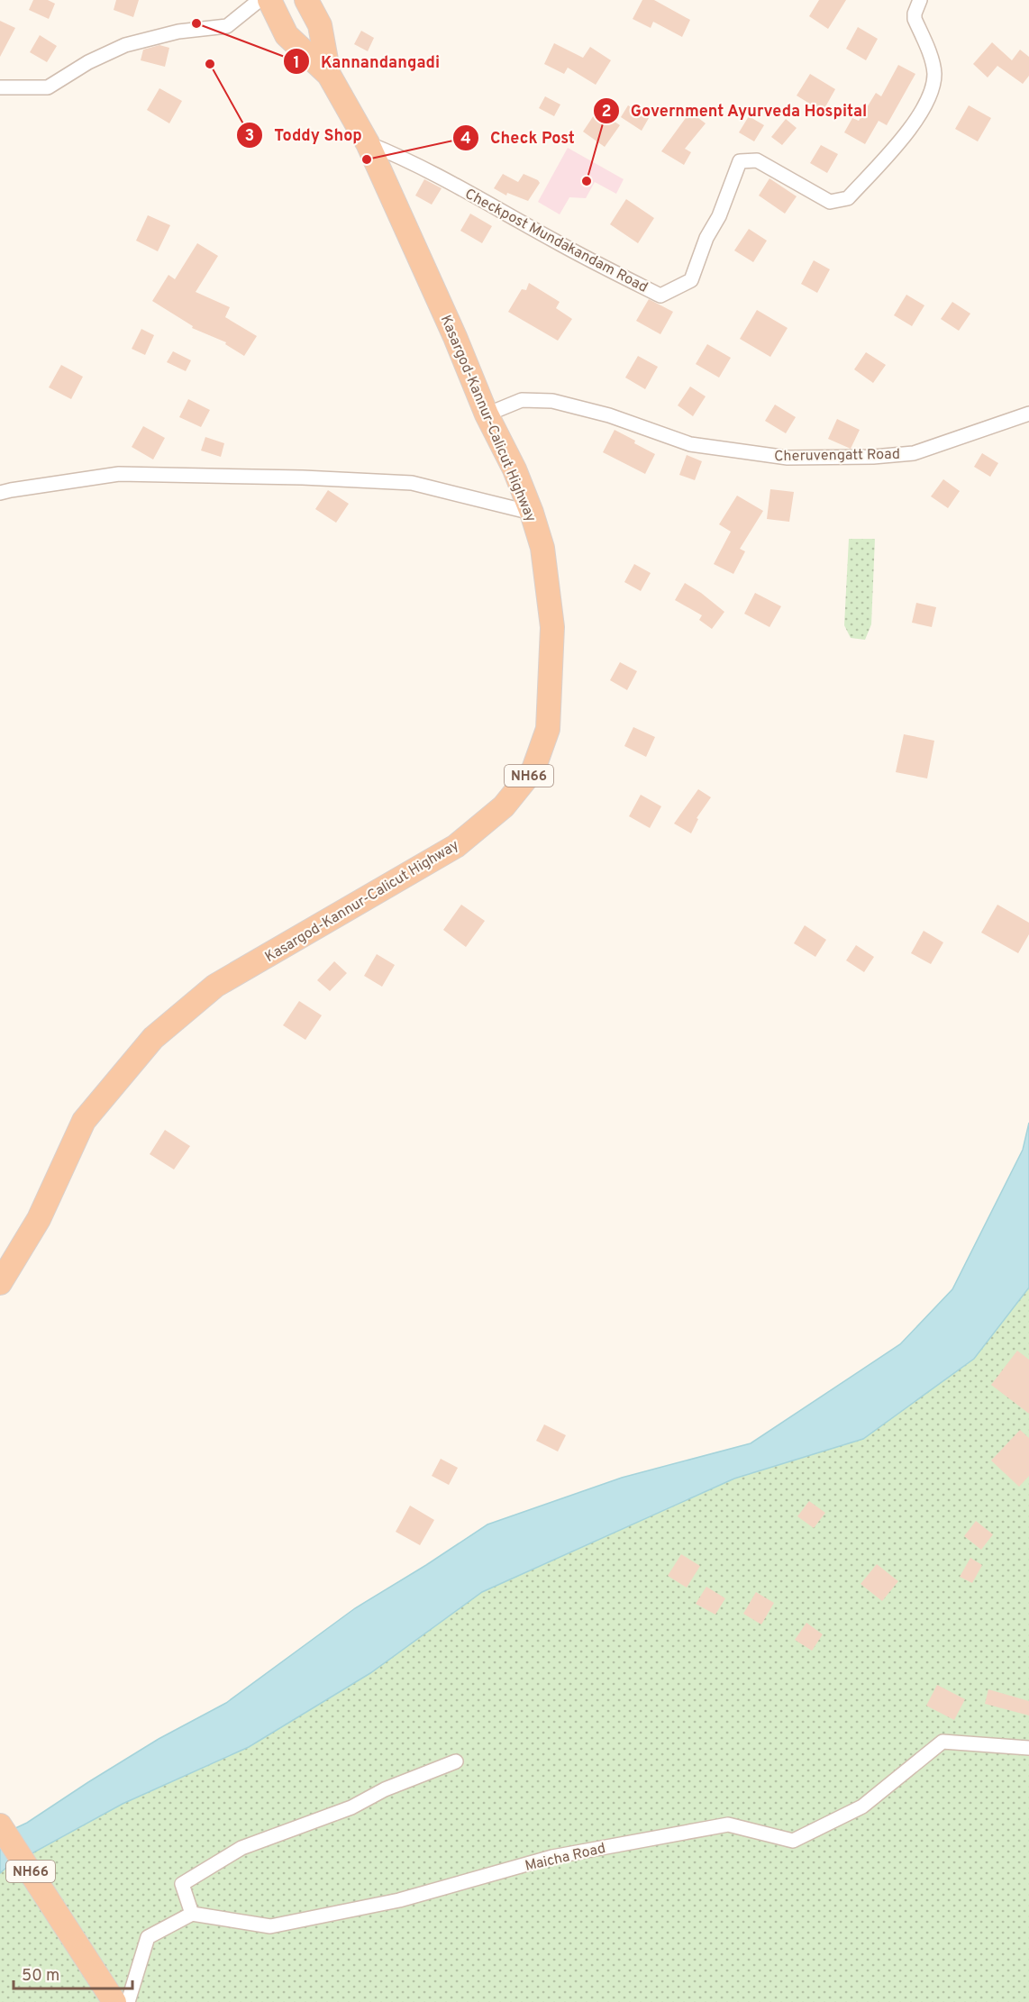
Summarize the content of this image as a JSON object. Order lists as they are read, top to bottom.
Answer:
{
  "streets": {
    "highway": ["Kasargod-Kannur-Calicut Highway", "NH66"],
    "street": ["Checkpost Mundakandam Road", "Cheruvengatt Road", "Maicha Road"]
  },
  "crossings": [
    ["Checkpost Mundakandam Road", "Kasargod-Kannur-Calicut Highway"],
    ["Kasargod-Kannur-Calicut Highway", "Cheruvengatt Road"]
  ],
  "places": [
    "Kannandangadi",
    "Toddy Shop",
    "Check Post",
    "Government Ayurveda Hospital"
  ],
  "scale_bar": "50 m"
}
